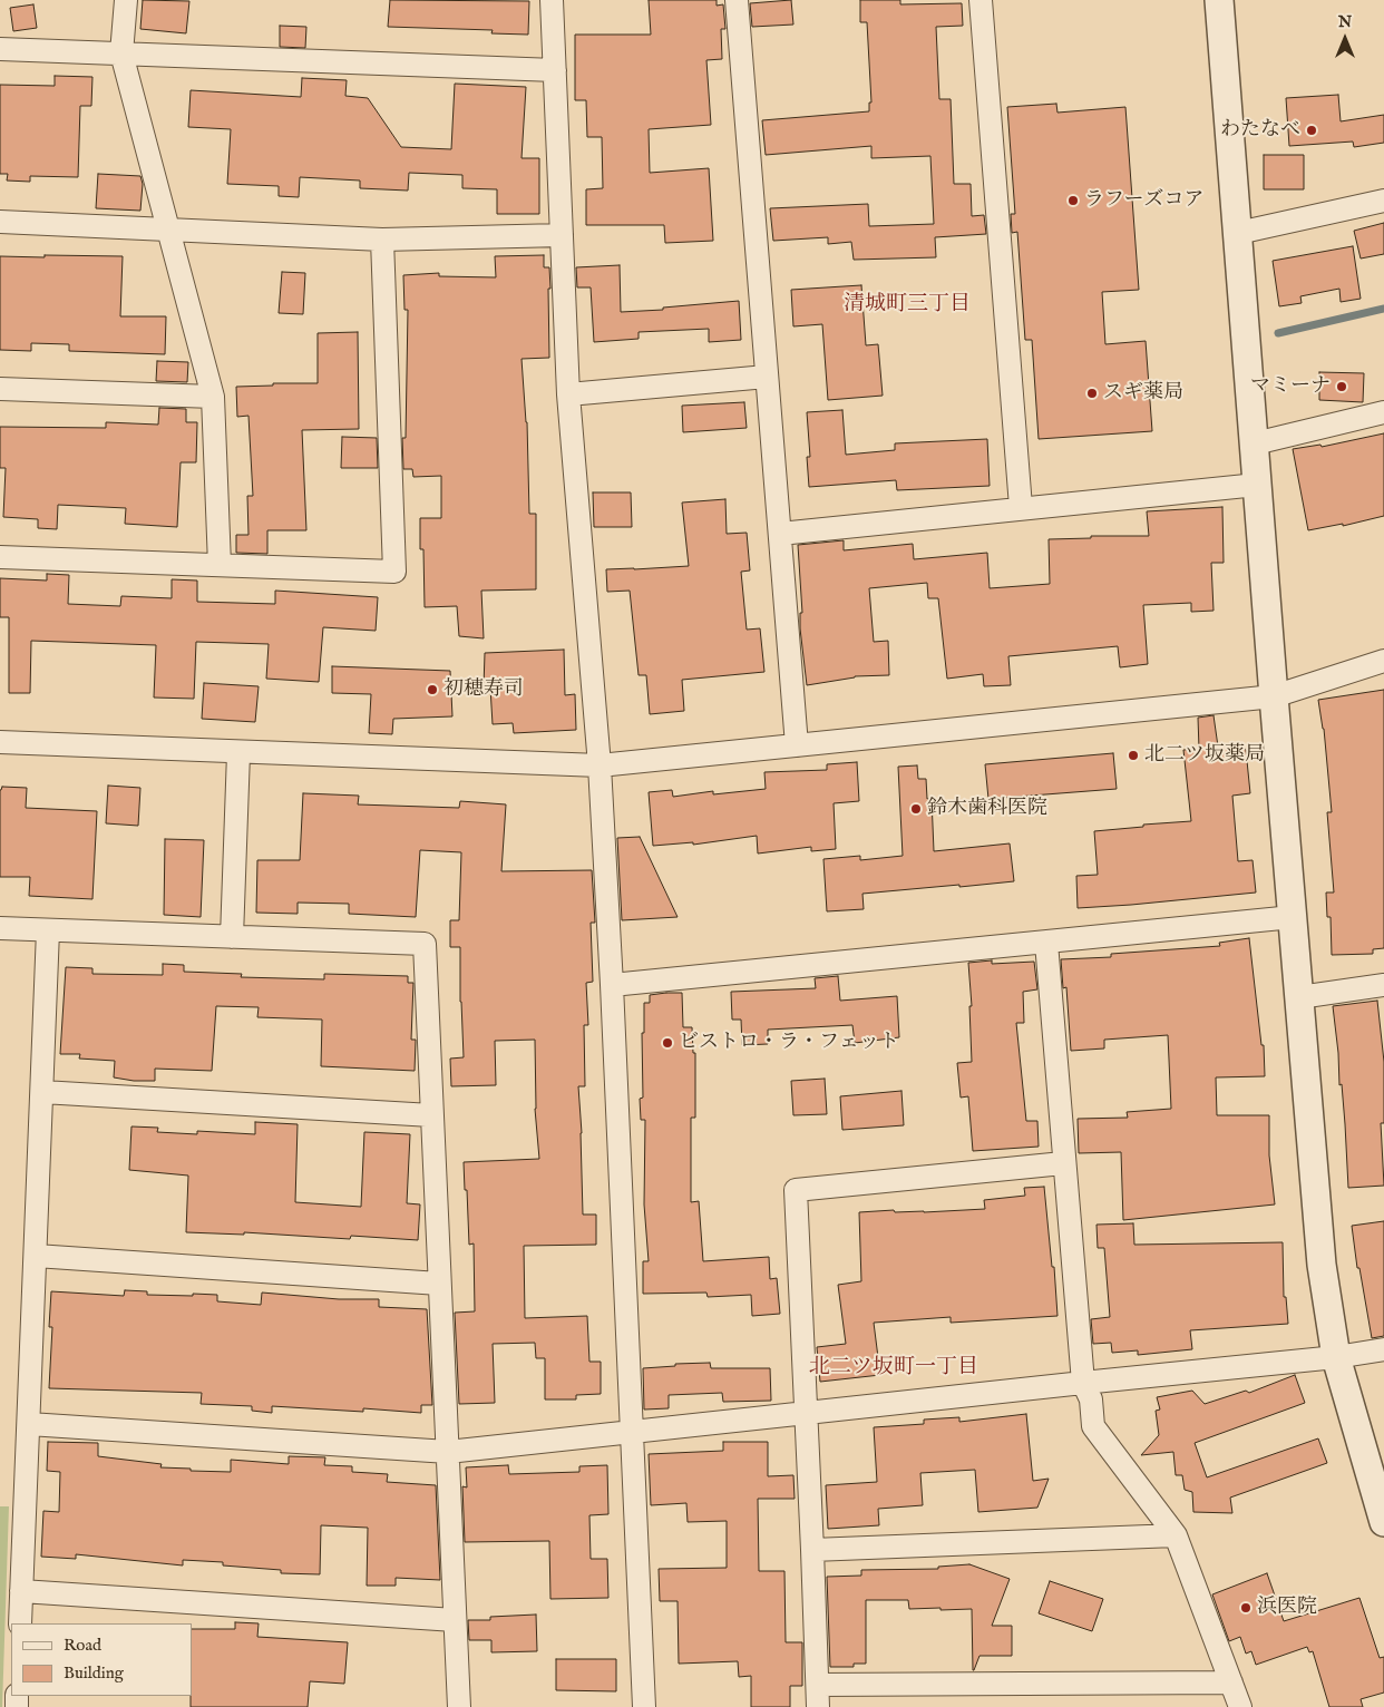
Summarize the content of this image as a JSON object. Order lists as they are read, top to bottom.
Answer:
{
  "districts": ["清城町三丁目", "北二ツ坂町一丁目"],
  "places": [
    "わたなべ",
    "ラフーズコア",
    "マミーナ",
    "スギ薬局",
    "初穂寿司",
    "北二ツ坂薬局",
    "鈴木歯科医院",
    "ビストロ・ラ・フェット",
    "浜医院"
  ],
  "legend": ["Road", "Building"],
  "north": "top"
}
